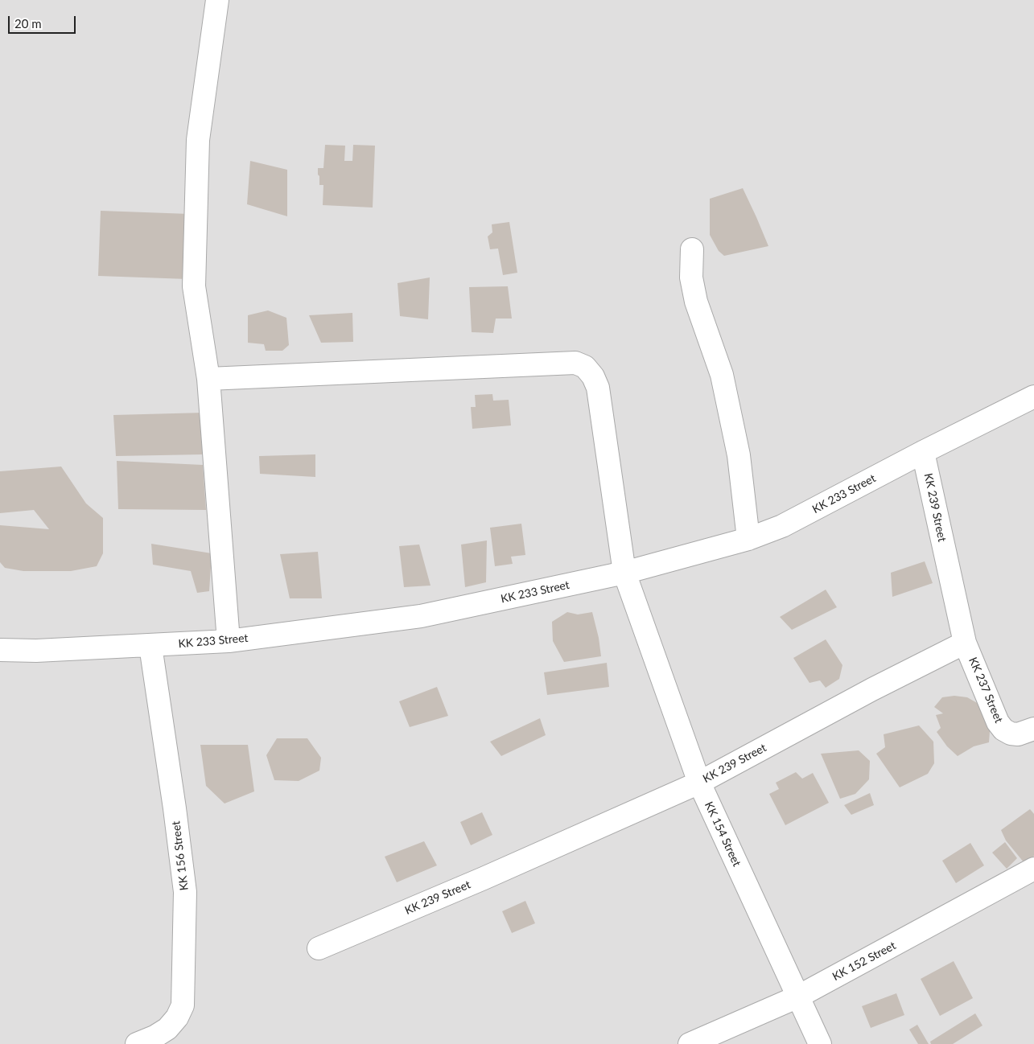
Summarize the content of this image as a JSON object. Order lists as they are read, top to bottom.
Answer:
{
  "streets": {
    "street": [
      "KK 233 Street",
      "KK 239 Street",
      "KK 237 Street",
      "KK 154 Street",
      "KK 156 Street",
      "KK 152 Street"
    ]
  },
  "crossings": [
    ["KK 233 Street", "KK 239 Street"],
    ["KK 233 Street", "KK 154 Street"],
    ["KK 233 Street", "KK 156 Street"],
    ["KK 239 Street", "KK 237 Street"],
    ["KK 239 Street", "KK 154 Street"],
    ["KK 154 Street", "KK 152 Street"]
  ],
  "scale_bar": "20 m"
}
